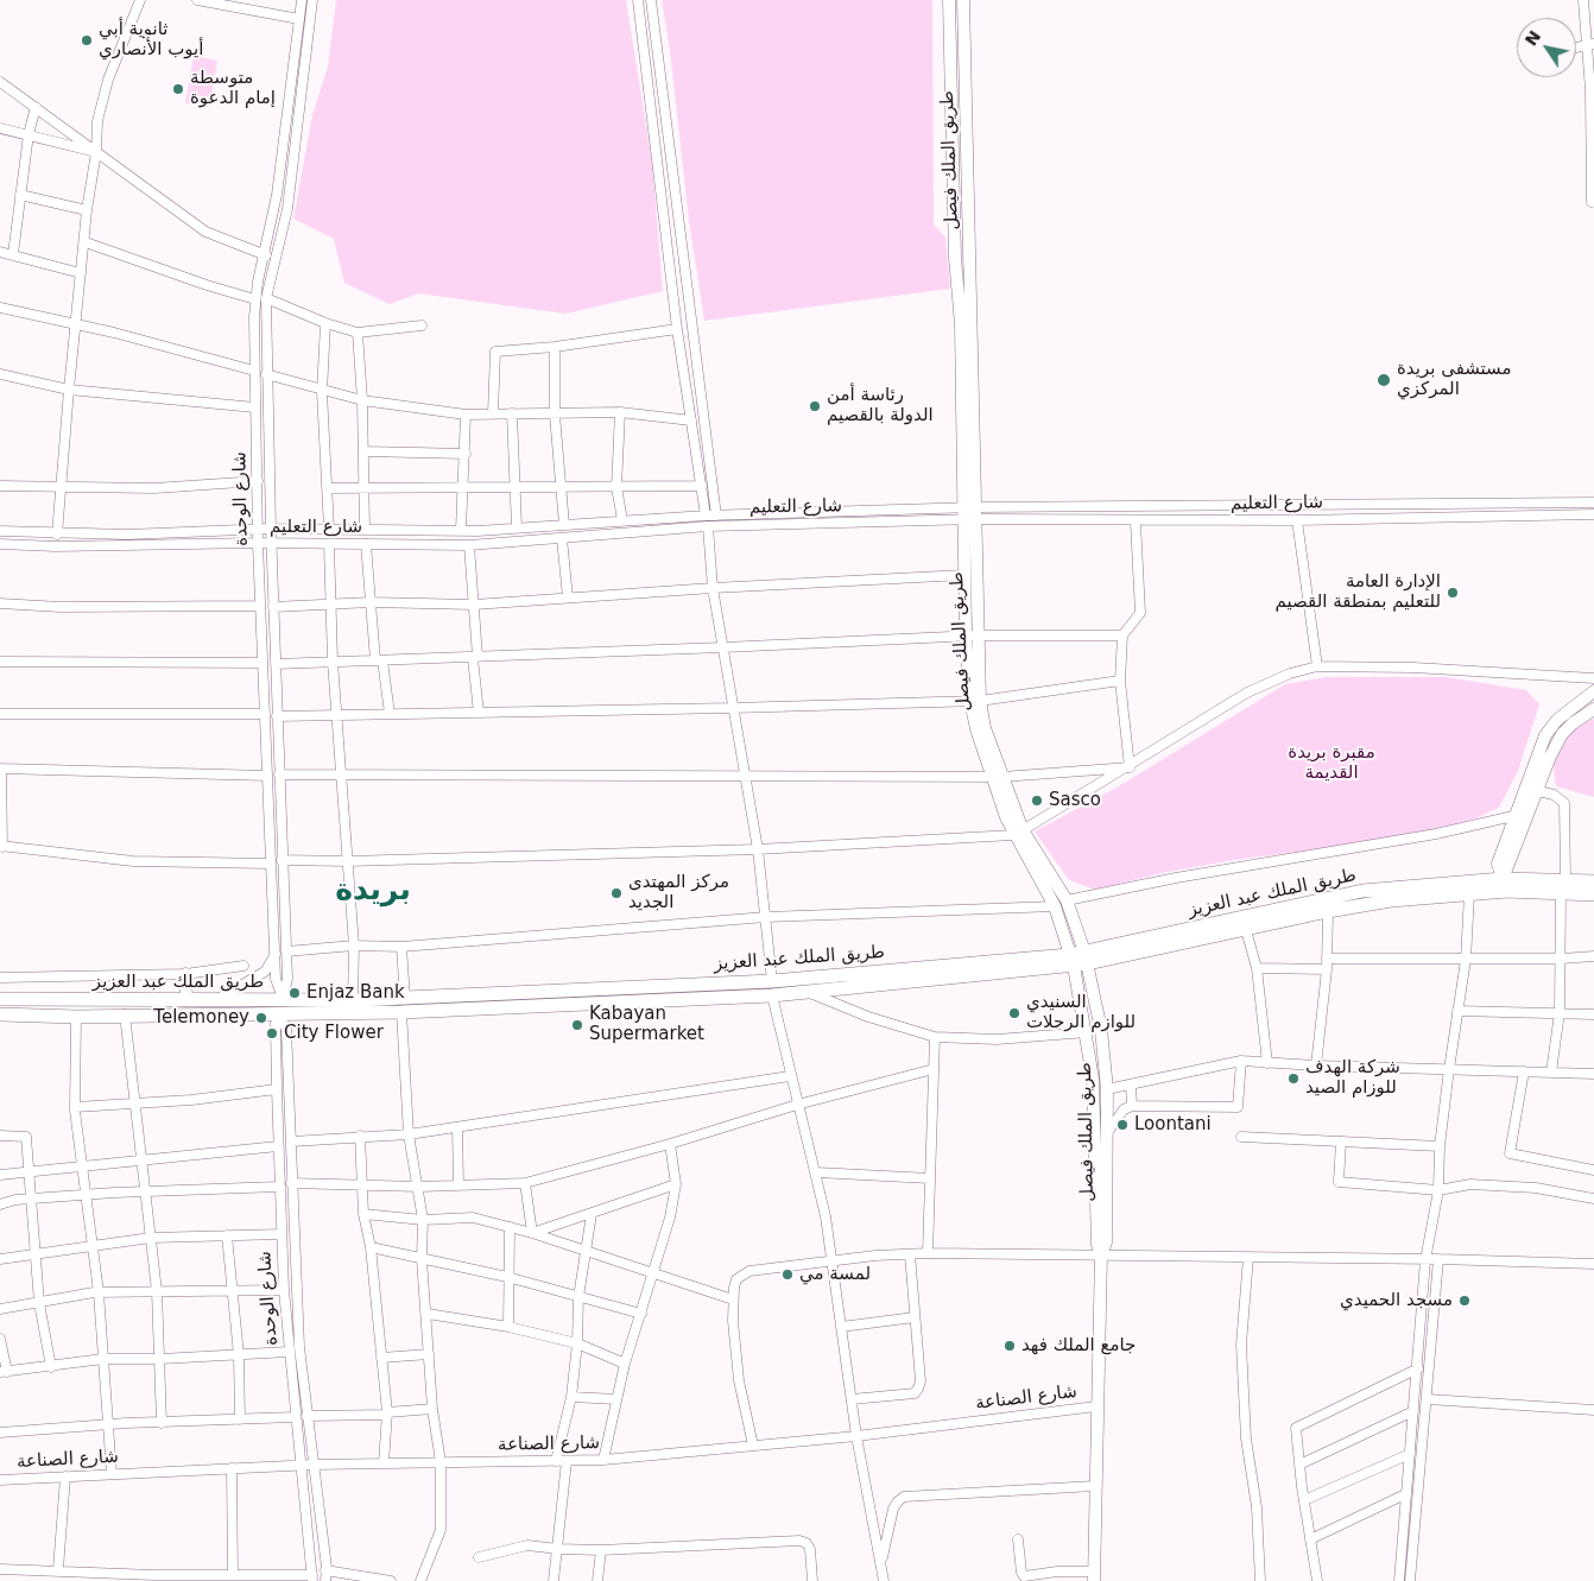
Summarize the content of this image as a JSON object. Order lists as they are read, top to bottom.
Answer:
{
  "streets": {
    "highway": ["طريق الملك عبد العزيز"],
    "main road": ["طريق الملك فيصل"],
    "street": ["شارع الوحدة", "شارع التعليم", "شارع الصناعة"]
  },
  "crossings": [
    ["طريق الملك فيصل", "شارع التعليم"],
    ["طريق الملك فيصل", "طريق الملك عبد العزيز"],
    ["طريق الملك فيصل", "شارع الصناعة"],
    ["شارع الوحدة", "شارع التعليم"],
    ["شارع الوحدة", "طريق الملك عبد العزيز"],
    ["شارع الوحدة", "شارع الصناعة"]
  ],
  "districts": ["بريدة"],
  "parks": ["مقبرة بريدة القديمة"],
  "places": [
    "ثانوية أبي أيوب الأنصاري",
    "متوسطة إمام الدعوة",
    "مستشفى بريدة المركزي",
    "رئاسة أمن الدولة بالقصيم",
    "الإدارة العامة للتعليم بمنطقة القصيم",
    "Sasco",
    "مركز المهتدى الجديد",
    "Enjaz Bank",
    "السنيدي للوازم الرحلات",
    "Telemoney",
    "Kabayan Supermarket",
    "City Flower",
    "شركة الهدف للوزام الصيد",
    "Loontani",
    "لمسة مي",
    "مسجد الحميدي",
    "جامع الملك فهد"
  ],
  "north": "top left"
}
